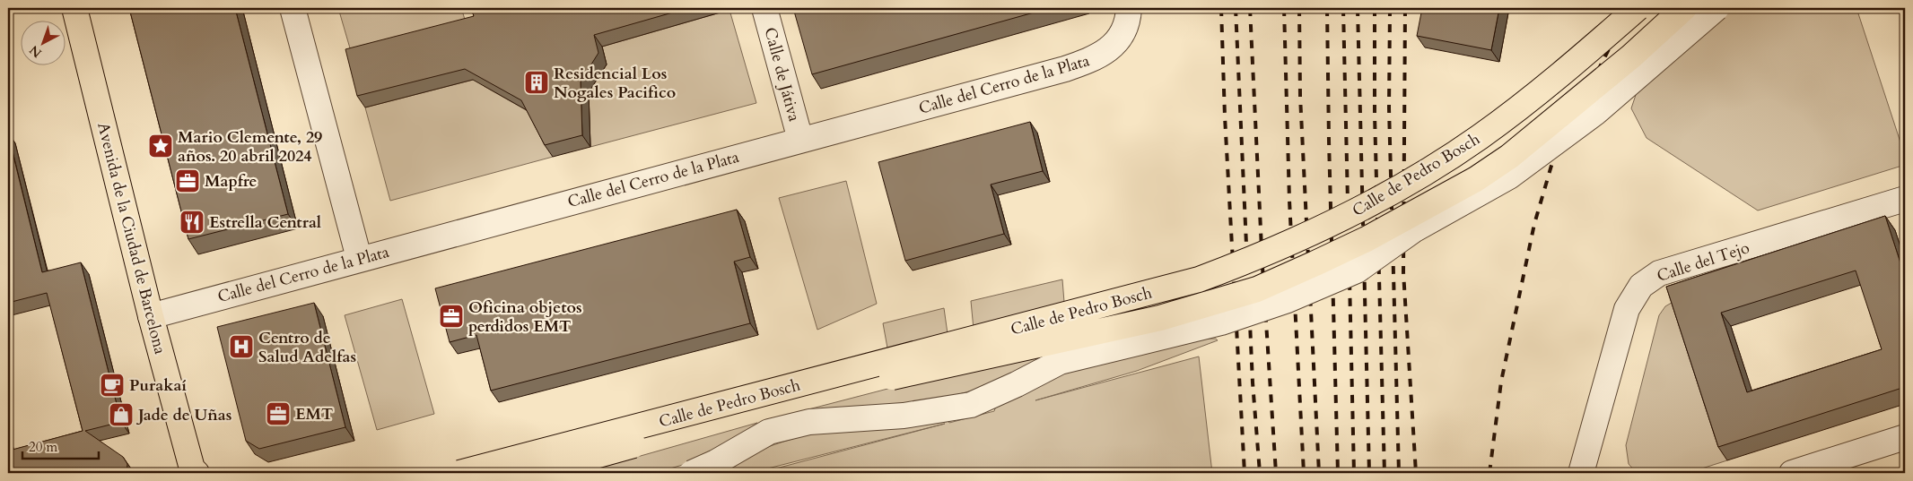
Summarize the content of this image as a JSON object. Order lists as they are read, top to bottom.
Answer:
{
  "streets": {
    "main road": ["Calle de Pedro Bosch", "Avenida de la Ciudad de Barcelona"],
    "street": ["Calle de Játiva", "Calle del Cerro de la Plata", "Calle del Tejo"]
  },
  "crossings": [
    ["Calle de Játiva", "Calle del Cerro de la Plata"],
    ["Calle del Cerro de la Plata", "Avenida de la Ciudad de Barcelona"]
  ],
  "places": {
    "building": ["Residencial Los Nogales Pacifico"],
    "place": ["Mario Clemente, 29 años. 20 abril 2024"],
    "office": ["Mapfre", "Oficina objetos perdidos EMT", "EMT"],
    "restaurant": ["Estrella Central"],
    "hospital": ["Centro de Salud Adelfas"],
    "cafe": ["Purakaí"],
    "shop": ["Jade de Uñas"]
  },
  "scale_bar": "20 m",
  "north": "bottom left"
}
